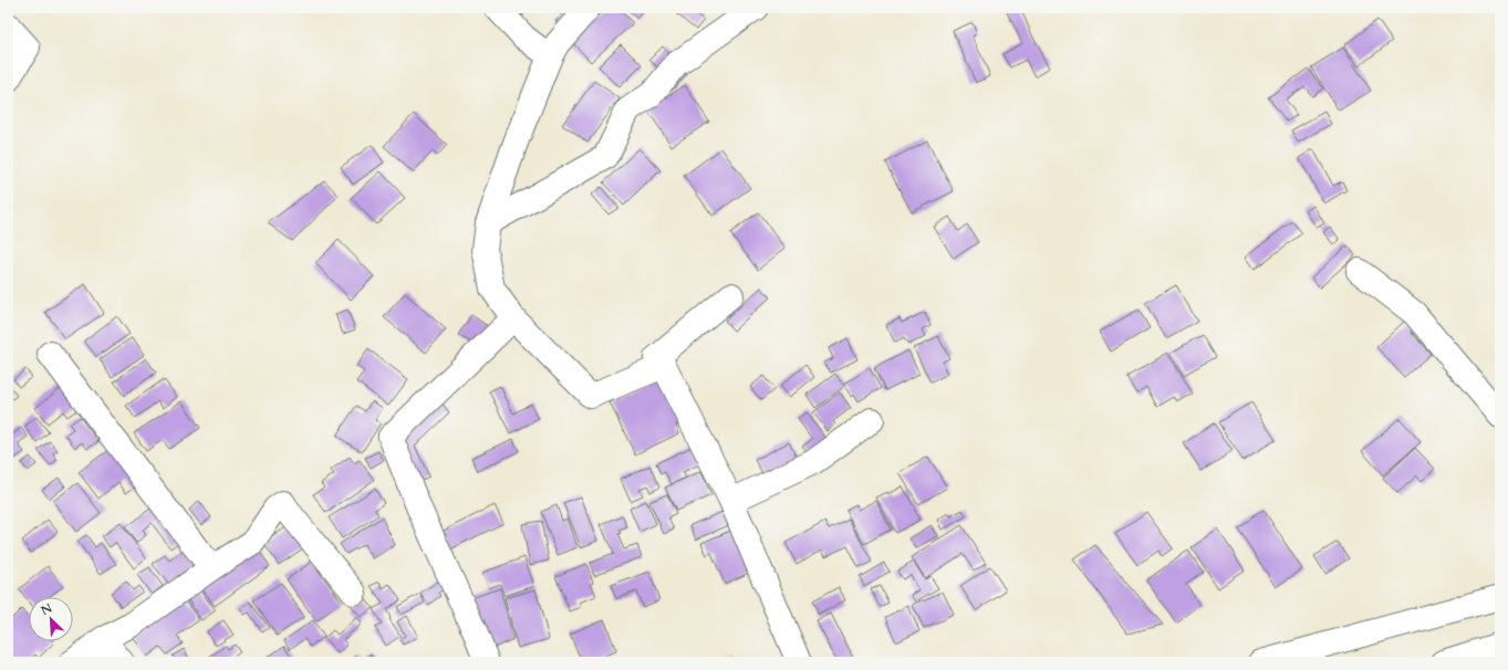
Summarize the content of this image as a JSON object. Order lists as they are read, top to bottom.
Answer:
{
  "north": "top left"
}
